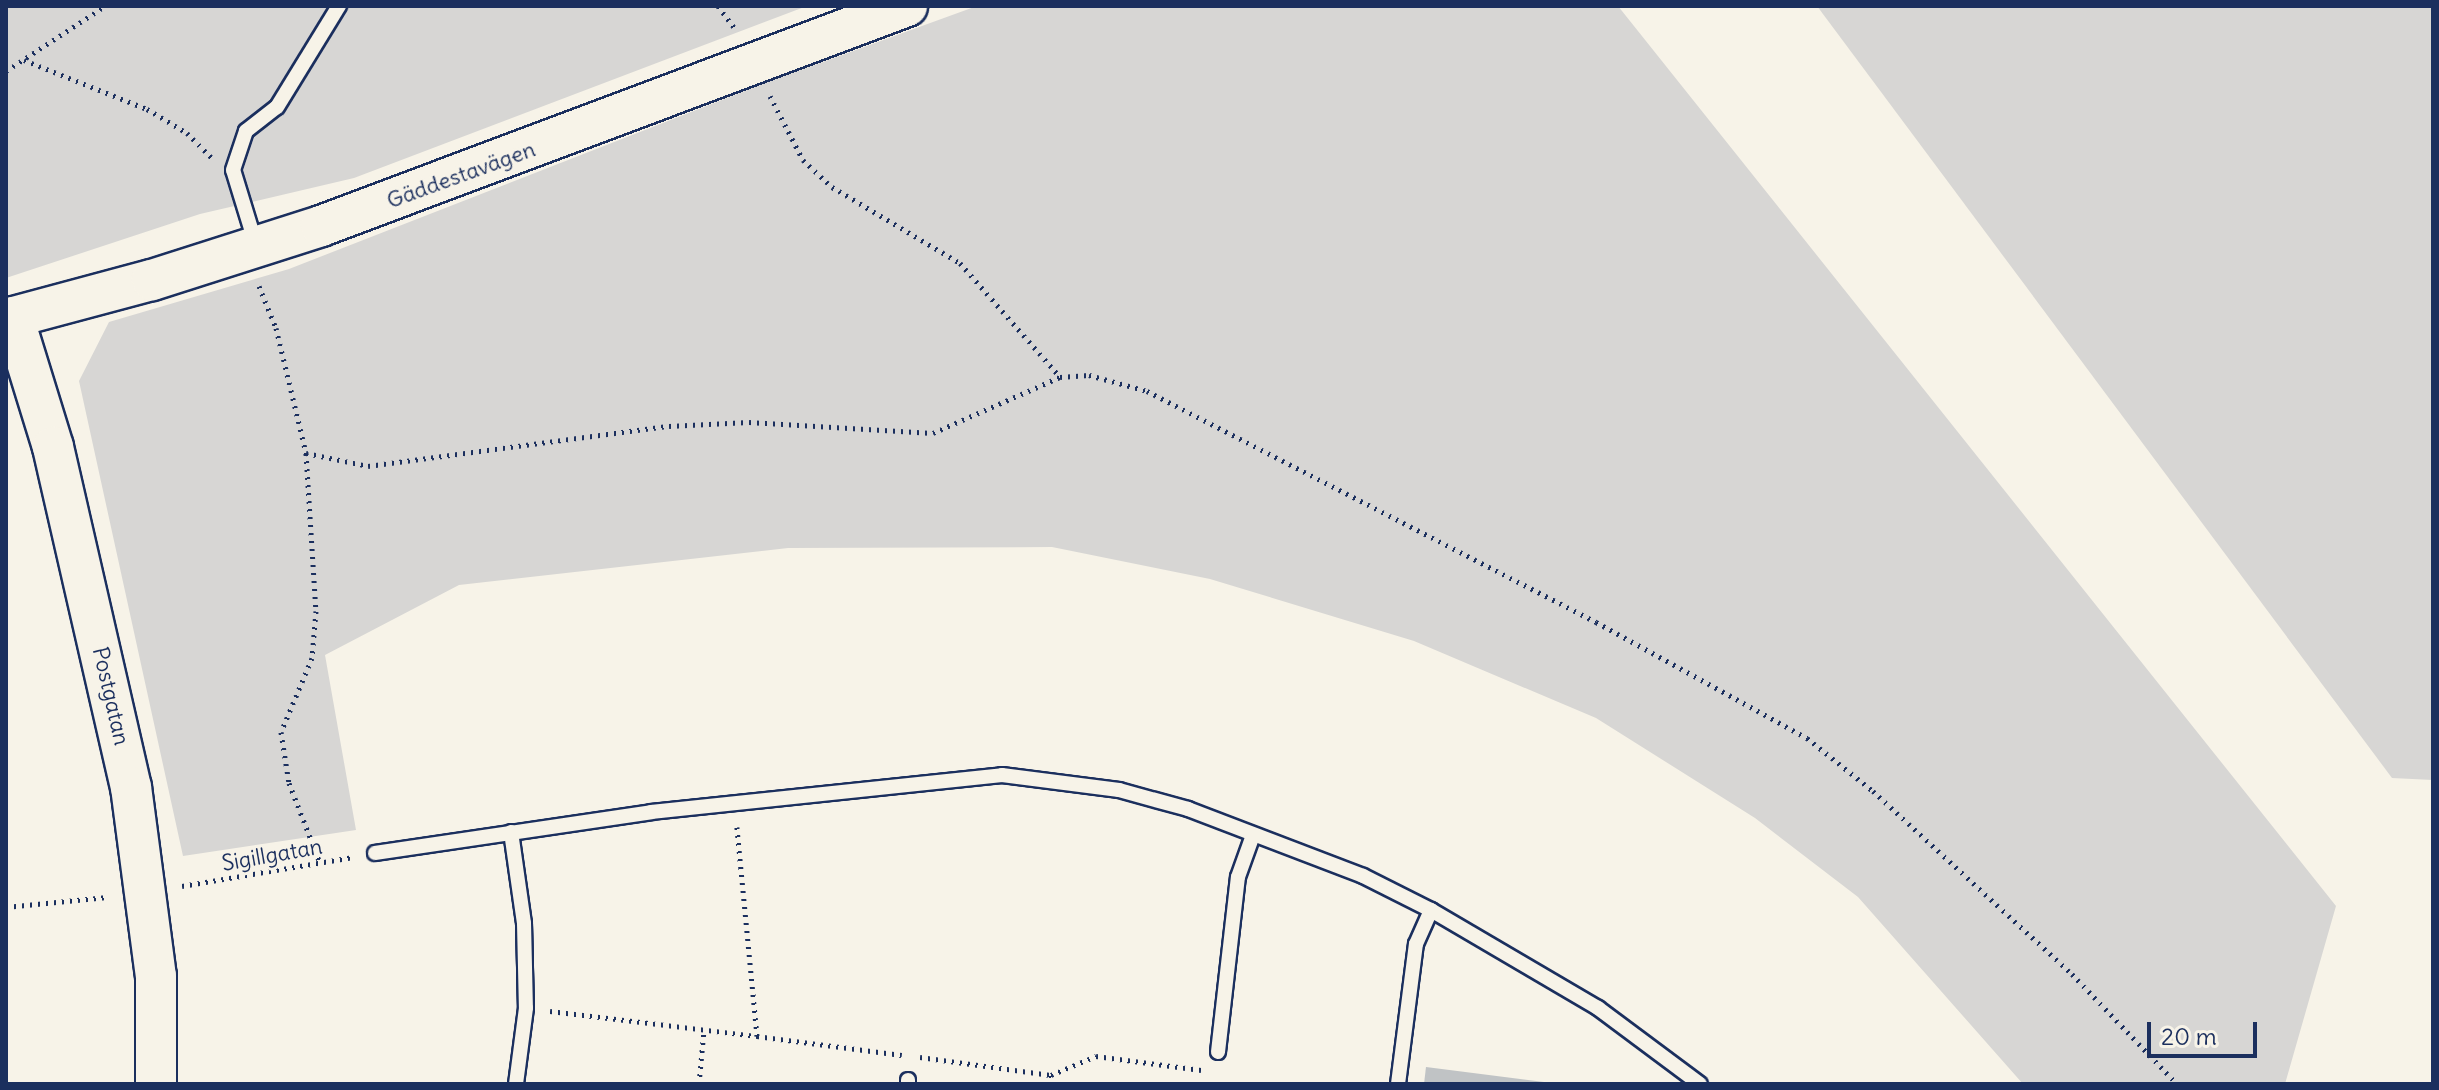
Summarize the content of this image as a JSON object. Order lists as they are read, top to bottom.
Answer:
{
  "streets": {
    "street": ["Gäddestavägen", "Postgatan"],
    "path": ["Sigillgatan"]
  },
  "crossings": [
    ["Gäddestavägen", "Postgatan"]
  ],
  "scale_bar": "20 m"
}
